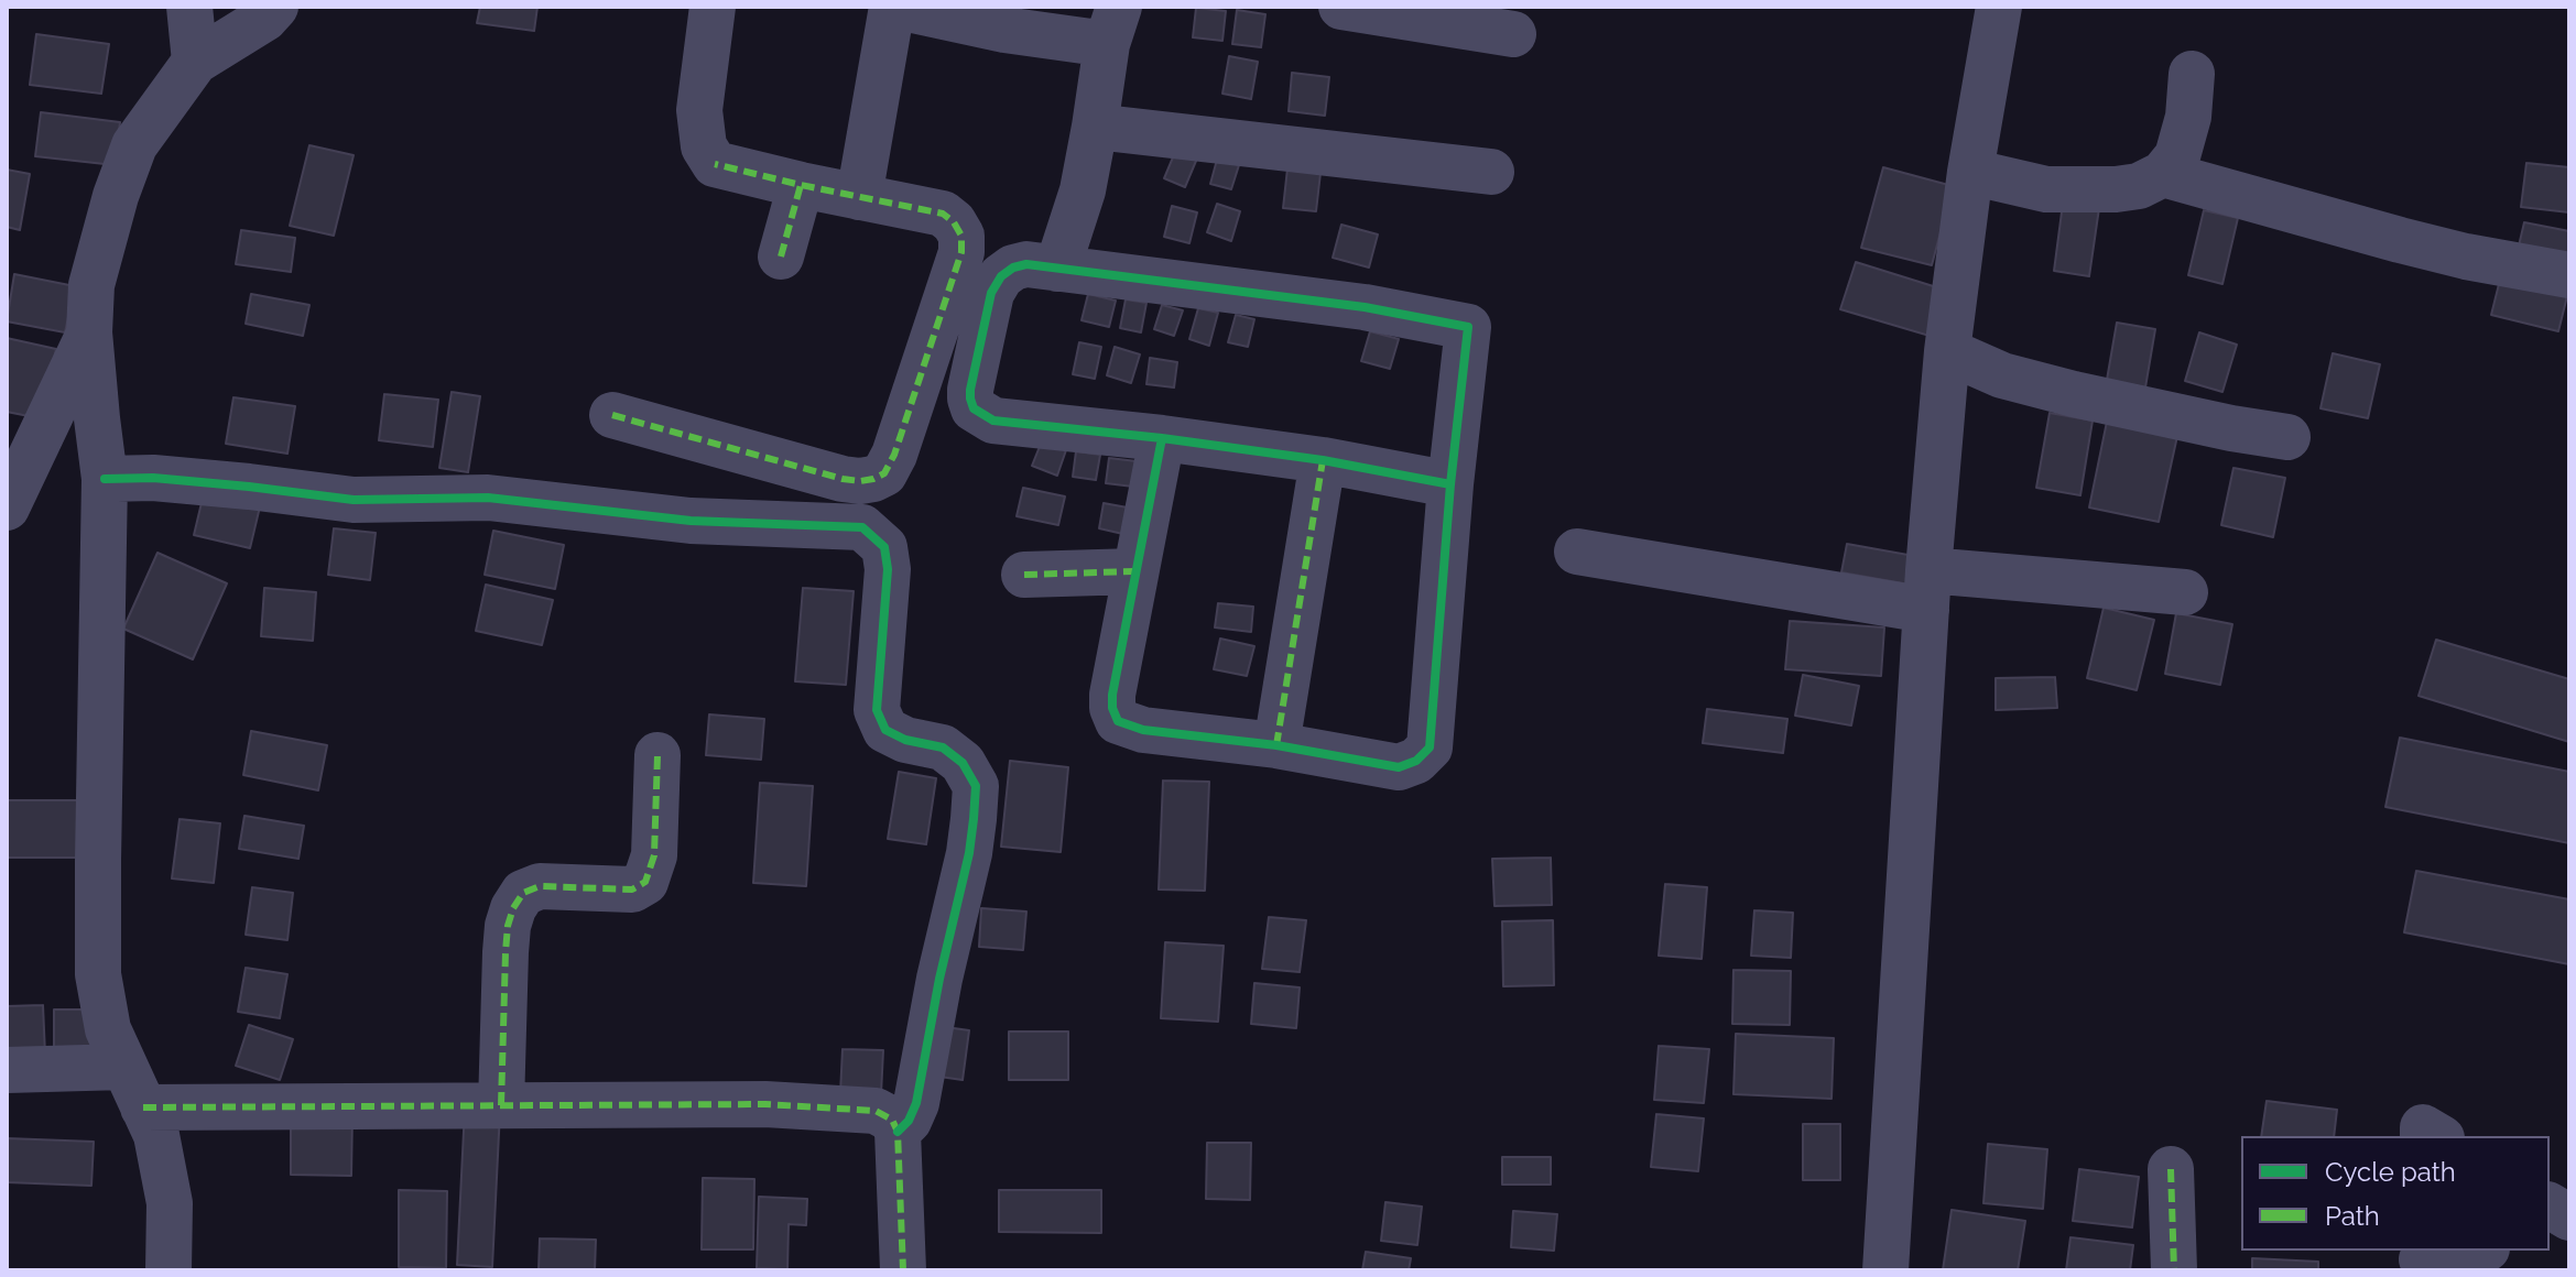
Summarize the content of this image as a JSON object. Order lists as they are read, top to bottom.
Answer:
{
  "legend": ["Cycle path", "Path"]
}
